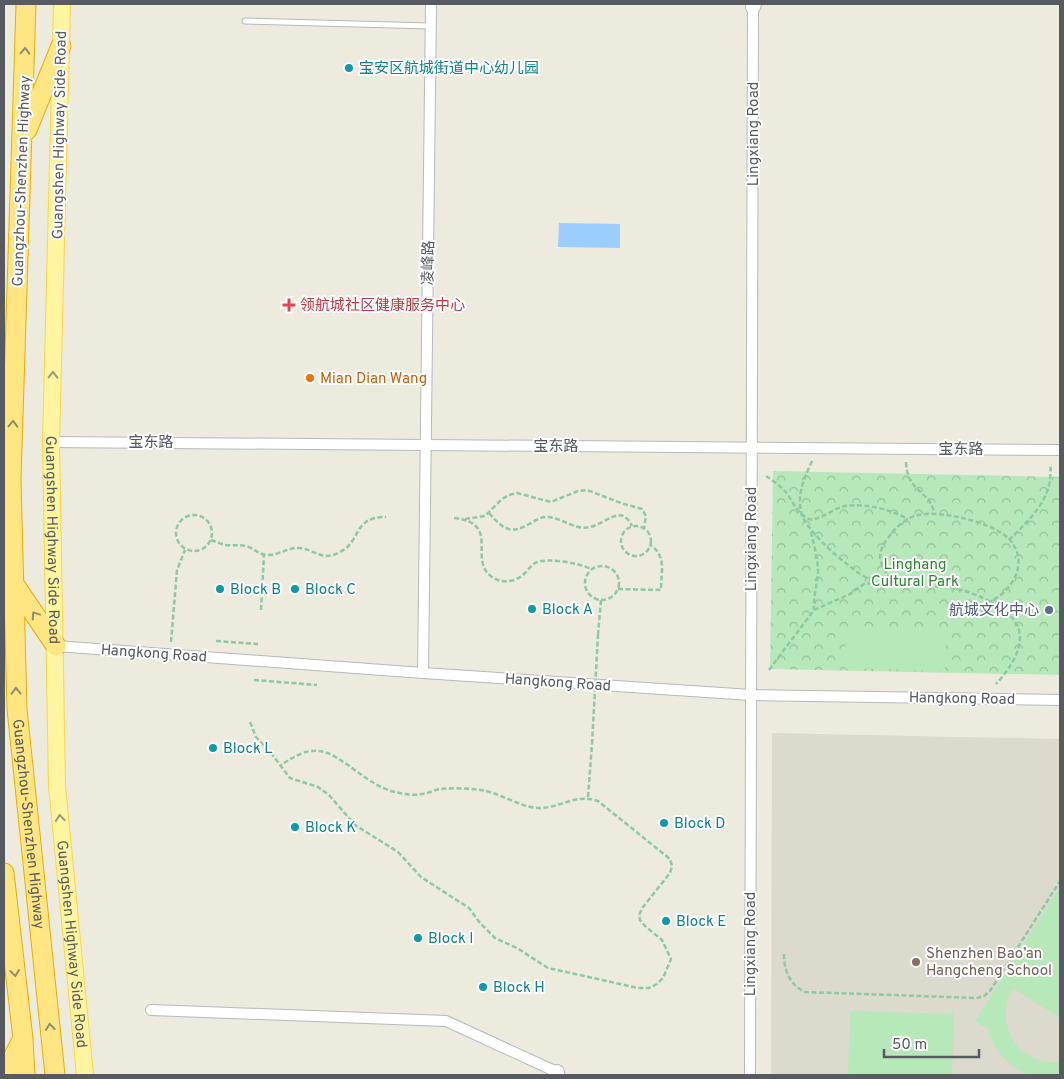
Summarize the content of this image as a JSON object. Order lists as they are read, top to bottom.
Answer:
{
  "streets": {
    "highway": ["Guangzhou-Shenzhen Highway"],
    "main road": ["Guangshen Highway Side Road"],
    "street": [
      "Lingxiang Road",
      "凌峰路",
      "宝东路",
      "Hangkong Road"
    ]
  },
  "crossings": [
    ["Lingxiang Road", "宝东路"],
    ["Lingxiang Road", "Hangkong Road"],
    ["Guangshen Highway Side Road", "宝东路"],
    ["Guangshen Highway Side Road", "Hangkong Road"],
    ["凌峰路", "宝东路"],
    ["凌峰路", "Hangkong Road"]
  ],
  "one_way": ["Guangshen Highway Side Road"],
  "parks": ["Linghang Cultural Park"],
  "places": {
    "other": [
      "宝安区航城街道中心幼儿园",
      "Mian Dian Wang",
      "Block B",
      "Block C",
      "Block A",
      "航城文化中心",
      "Block L",
      "Block D",
      "Block K",
      "Block E",
      "Block I",
      "Shenzhen Bao’an Hangcheng School",
      "Block H"
    ],
    "health": ["领航城社区健康服务中心"]
  },
  "scale_bar": "50 m"
}
